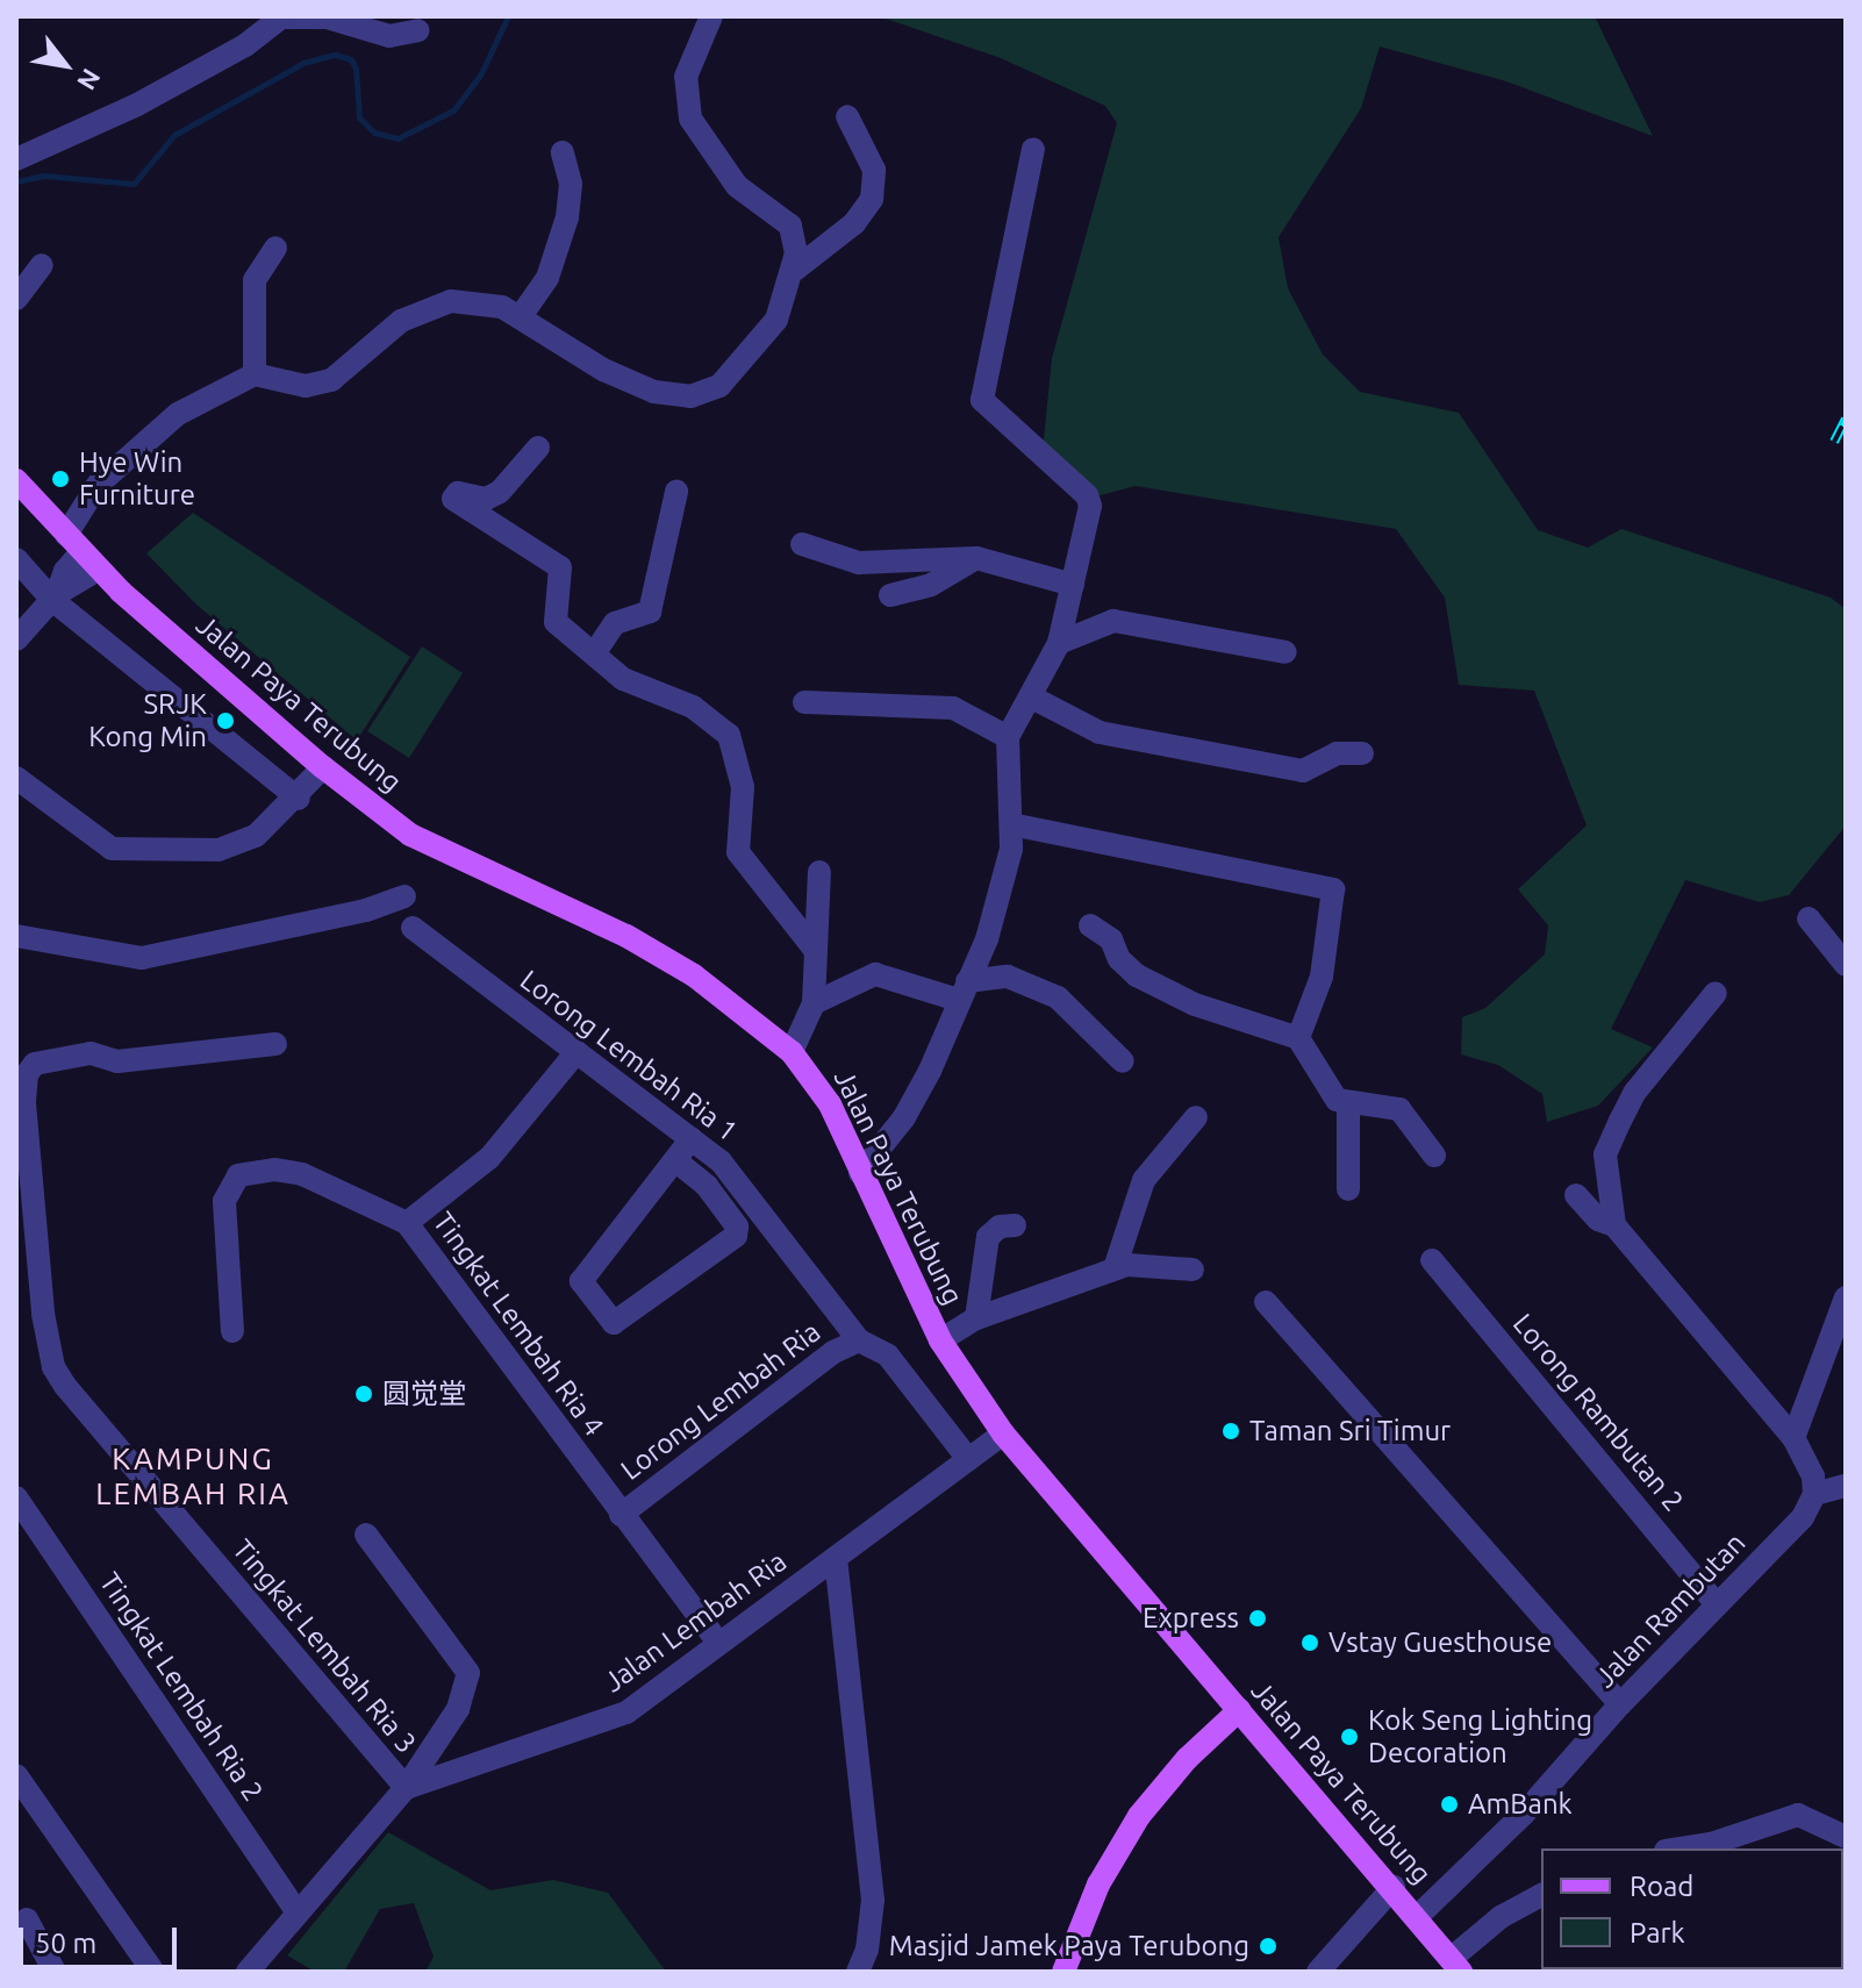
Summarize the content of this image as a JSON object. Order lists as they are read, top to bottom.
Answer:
{
  "streets": {
    "main road": ["Jalan Paya Terubung"],
    "street": [
      "Lorong Lembah Ria 1",
      "Tingkat Lembah Ria 4",
      "Lorong Lembah Ria",
      "Lorong Rambutan 2",
      "Jalan Rambutan",
      "Jalan Lembah Ria",
      "Tingkat Lembah Ria 3",
      "Tingkat Lembah Ria 2"
    ]
  },
  "crossings": [
    ["Jalan Paya Terubung", "Jalan Rambutan"],
    ["Jalan Paya Terubung", "Jalan Lembah Ria"],
    ["Lorong Lembah Ria 1", "Lorong Lembah Ria"],
    ["Lorong Lembah Ria 1", "Jalan Lembah Ria"],
    ["Tingkat Lembah Ria 4", "Lorong Lembah Ria"],
    ["Tingkat Lembah Ria 4", "Jalan Lembah Ria"],
    ["Lorong Rambutan 2", "Jalan Rambutan"],
    ["Jalan Lembah Ria", "Tingkat Lembah Ria 3"],
    ["Jalan Lembah Ria", "Tingkat Lembah Ria 2"]
  ],
  "districts": ["KAMPUNG LEMBAH RIA"],
  "places": [
    "Hye Win Furniture",
    "SRJK Kong Min",
    "圆觉堂",
    "Taman Sri Timur",
    "Express",
    "Vstay Guesthouse",
    "Kok Seng Lighting Decoration",
    "AmBank",
    "Masjid Jamek Paya Terubong"
  ],
  "legend": ["Road", "Park"],
  "scale_bar": "50 m",
  "north": "bottom right"
}
